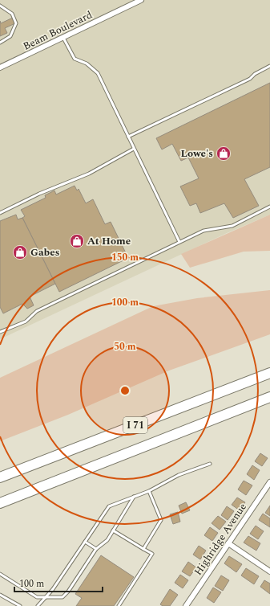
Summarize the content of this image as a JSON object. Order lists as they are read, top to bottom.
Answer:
{
  "streets": {
    "highway": ["I 71"],
    "street": ["Beam Boulevard", "Highridge Avenue"]
  },
  "places": {
    "shop": ["Lowe's", "At Home", "Gabes"]
  },
  "scale_bar": "100 m",
  "rings": ["150 m", "100 m", "50 m"]
}
